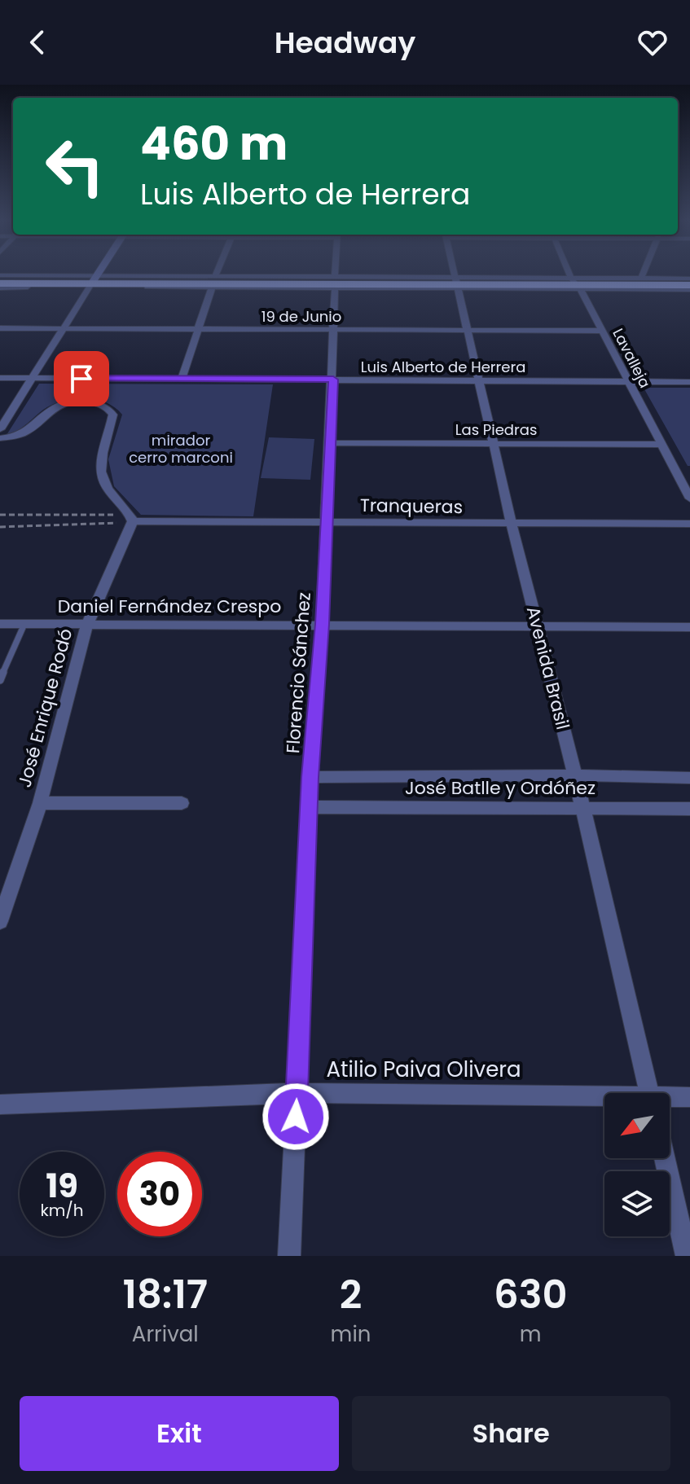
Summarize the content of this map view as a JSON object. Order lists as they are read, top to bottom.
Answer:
{
  "streets": {
    "street": [
      "19 de Junio",
      "Lavalleja",
      "Luis Alberto de Herrera",
      "Las Piedras",
      "Tranqueras",
      "Daniel Fernández Crespo",
      "Avenida Brasil",
      "Florencio Sánchez",
      "José Enrique Rodó",
      "José Batlle y Ordóñez",
      "Atilio Paiva Olivera"
    ]
  },
  "crossings": [
    ["19 de Junio", "Lavalleja"],
    ["19 de Junio", "Avenida Brasil"],
    ["19 de Junio", "Florencio Sánchez"],
    ["Lavalleja", "Luis Alberto de Herrera"],
    ["Lavalleja", "Las Piedras"],
    ["Luis Alberto de Herrera", "Avenida Brasil"],
    ["Luis Alberto de Herrera", "Florencio Sánchez"],
    ["Las Piedras", "Avenida Brasil"],
    ["Las Piedras", "Florencio Sánchez"],
    ["Tranqueras", "Avenida Brasil"],
    ["Tranqueras", "Florencio Sánchez"],
    ["Tranqueras", "José Enrique Rodó"],
    ["Daniel Fernández Crespo", "Avenida Brasil"],
    ["Daniel Fernández Crespo", "Florencio Sánchez"],
    ["Daniel Fernández Crespo", "José Enrique Rodó"],
    ["Avenida Brasil", "José Batlle y Ordóñez"],
    ["Florencio Sánchez", "José Batlle y Ordóñez"],
    ["Florencio Sánchez", "Atilio Paiva Olivera"]
  ],
  "parks": ["mirador cerro marconi"],
  "north": "bottom left",
  "page": {
    "header": "Headway",
    "turn": ["460 m", "Luis Alberto de Herrera"],
    "speed": "19 km/h",
    "limit": "30",
    "eta": [
      "18:17",
      "Arrival",
      "2",
      "min",
      "630",
      "m"
    ],
    "buttons": ["Exit", "Share"]
  }
}
